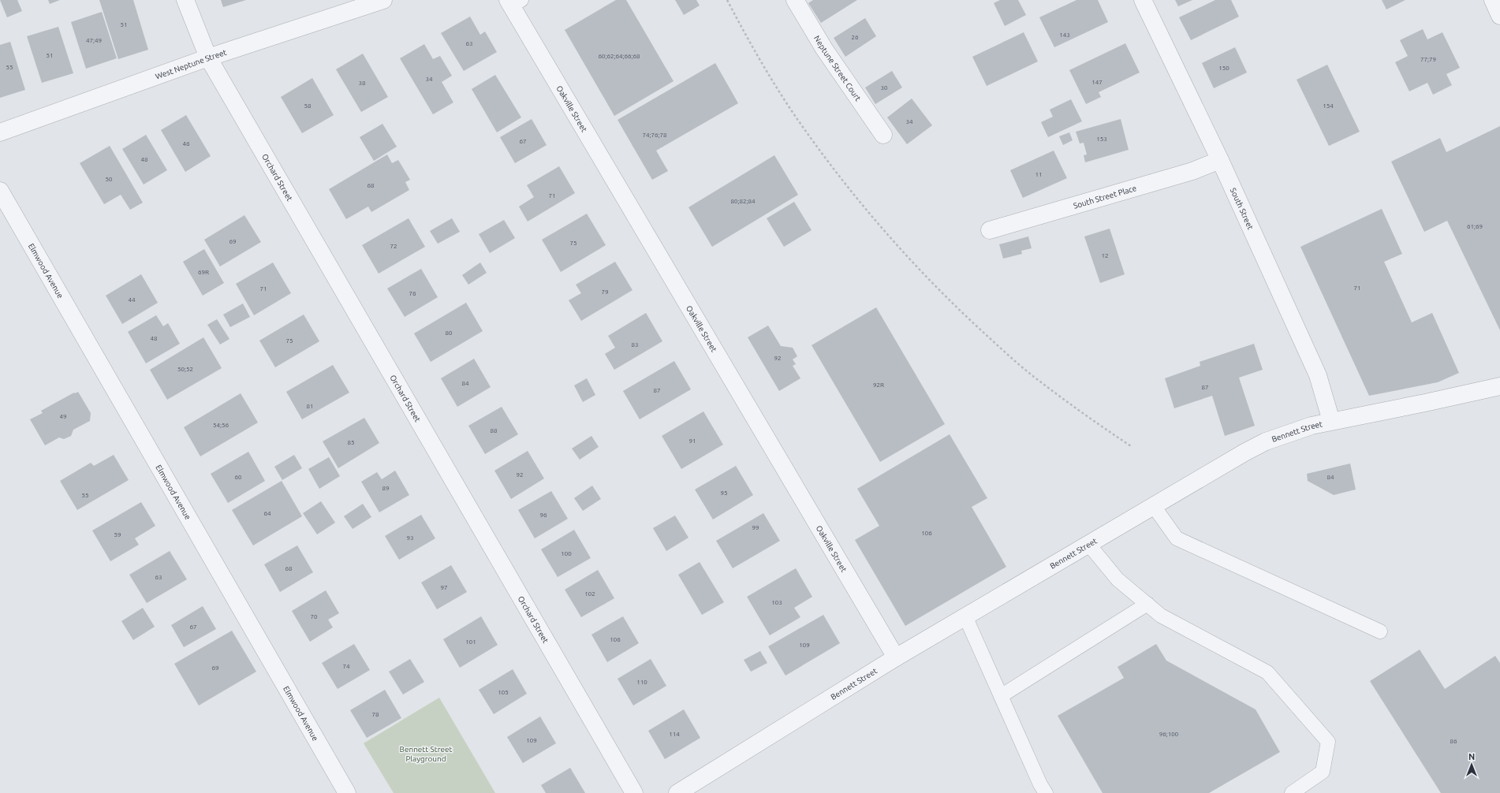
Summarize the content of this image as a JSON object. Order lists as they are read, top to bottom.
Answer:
{
  "streets": {
    "street": [
      "West Neptune Street",
      "Neptune Street Court",
      "Oakville Street",
      "Orchard Street",
      "South Street Place",
      "South Street",
      "Elmwood Avenue",
      "Bennett Street"
    ]
  },
  "crossings": [
    ["West Neptune Street", "Orchard Street"],
    ["Oakville Street", "Bennett Street"],
    ["South Street Place", "South Street"],
    ["South Street", "Bennett Street"]
  ],
  "parks": ["Bennett Street Playground"],
  "house_numbers": [
    "51",
    "143",
    "26",
    "47;49",
    "63",
    "51",
    "60;62;64;66;68",
    "77;79",
    "55",
    "150",
    "34",
    "147",
    "38",
    "30",
    "58",
    "154",
    "34",
    "74;76;78",
    "153",
    "67",
    "46",
    "48",
    "11",
    "50",
    "68",
    "71",
    "80;82;84",
    "61;69",
    "69",
    "75",
    "72",
    "12",
    "69R",
    "71",
    "71",
    "79",
    "76",
    "44",
    "80",
    "48",
    "75",
    "83",
    "92",
    "50;52",
    "84",
    "92R",
    "87",
    "87",
    "81",
    "49",
    "54;56",
    "88",
    "91",
    "85",
    "92",
    "60",
    "84",
    "89",
    "95",
    "55",
    "64",
    "96",
    "99",
    "106",
    "59",
    "93",
    "100",
    "68",
    "63",
    "97",
    "102",
    "103",
    "70",
    "67",
    "106",
    "101",
    "109",
    "74",
    "69",
    "110",
    "105",
    "78",
    "114",
    "96;100",
    "109",
    "86"
  ],
  "north": "top"
}
